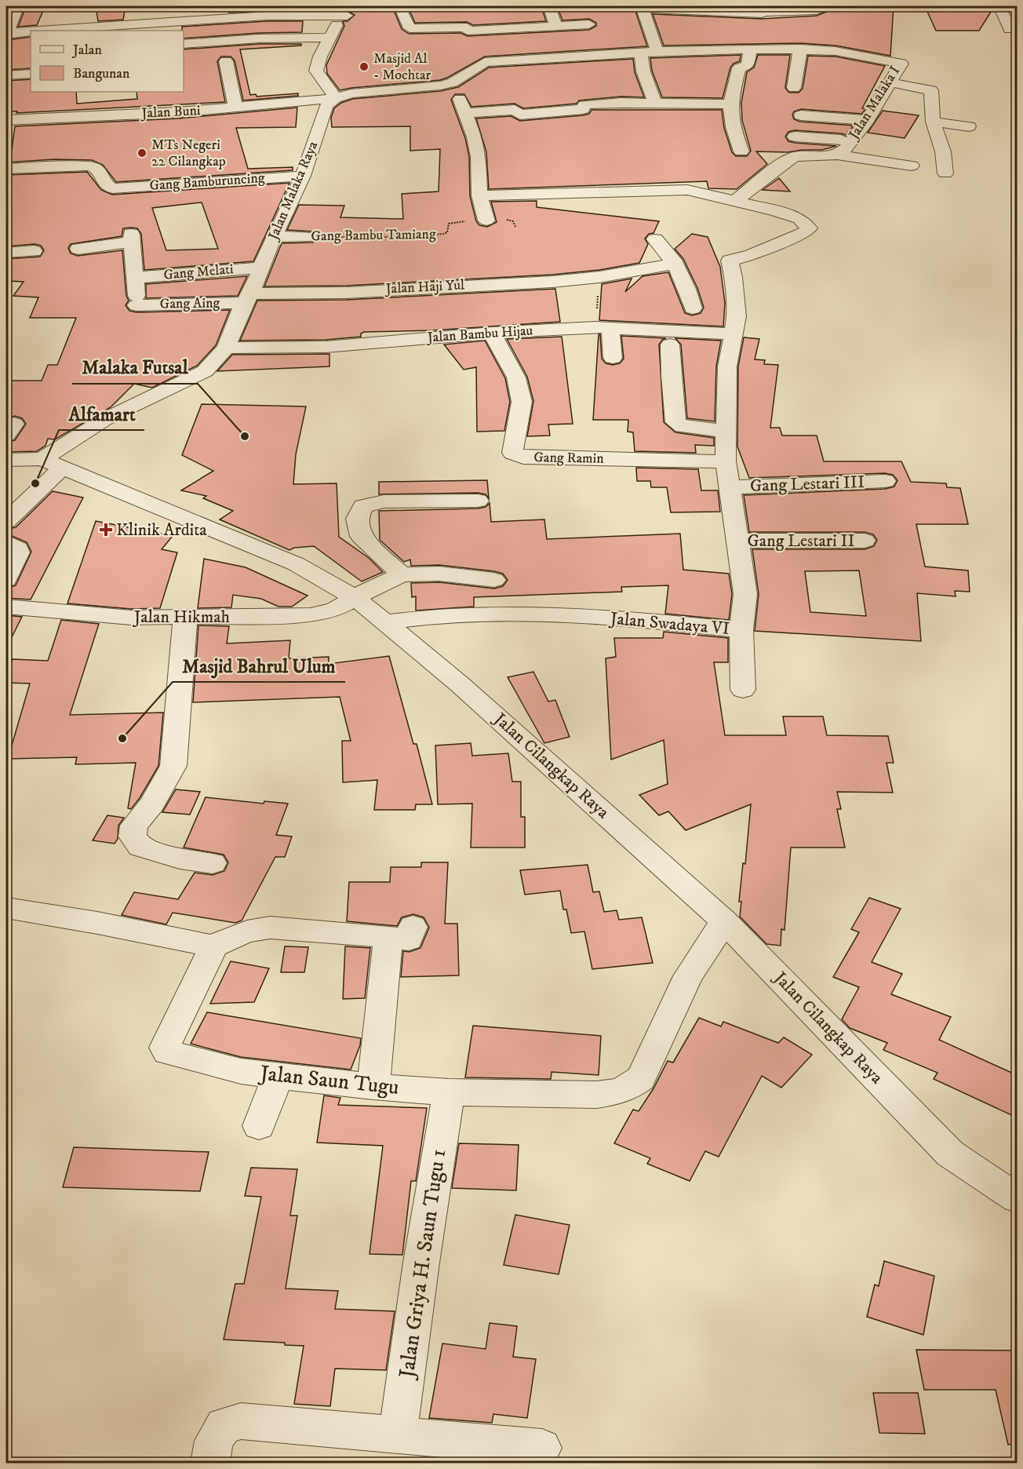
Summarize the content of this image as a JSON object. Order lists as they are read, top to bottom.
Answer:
{
  "streets": {
    "street": [
      "Jalan Malaka I",
      "Jalan Buni",
      "Gang Bamburuncing",
      "Jalan Malaka Raya",
      "Gang Bambu Tamiang",
      "Gang Melati",
      "Jalan Haji Yul",
      "Gang Aing",
      "Jalan Bambu Hijau",
      "Gang Ramin",
      "Gang Lestari III",
      "Gang Lestari II",
      "Jalan Hikmah",
      "Jalan Swadaya VI",
      "Jalan Cilangkap Raya",
      "Jalan Saun Tugu",
      "Jalan Griya H. Saun Tugu 1"
    ]
  },
  "crossings": [
    ["Jalan Malaka I", "Jalan Swadaya VI"],
    ["Jalan Buni", "Jalan Malaka Raya"],
    ["Gang Bamburuncing", "Jalan Malaka Raya"],
    ["Jalan Malaka Raya", "Gang Bambu Tamiang"],
    ["Jalan Malaka Raya", "Gang Melati"],
    ["Jalan Malaka Raya", "Jalan Haji Yul"],
    ["Jalan Malaka Raya", "Gang Aing"],
    ["Jalan Malaka Raya", "Jalan Bambu Hijau"],
    ["Jalan Malaka Raya", "Jalan Cilangkap Raya"],
    ["Gang Melati", "Gang Aing"],
    ["Jalan Haji Yul", "Gang Aing"],
    ["Jalan Bambu Hijau", "Gang Ramin"],
    ["Jalan Bambu Hijau", "Jalan Swadaya VI"],
    ["Gang Ramin", "Jalan Swadaya VI"],
    ["Gang Lestari III", "Jalan Swadaya VI"],
    ["Gang Lestari II", "Jalan Swadaya VI"],
    ["Jalan Hikmah", "Jalan Cilangkap Raya"],
    ["Jalan Swadaya VI", "Jalan Cilangkap Raya"],
    ["Jalan Cilangkap Raya", "Jalan Saun Tugu"],
    ["Jalan Saun Tugu", "Jalan Griya H. Saun Tugu 1"]
  ],
  "places": {
    "other": [
      "Masjid Al - Mochtar",
      "MTs Negeri 22 Cilangkap",
      "Malaka Futsal",
      "Alfamart",
      "Masjid Bahrul Ulum"
    ],
    "health": ["Klinik Ardita"]
  },
  "legend": ["Jalan", "Bangunan"]
}
